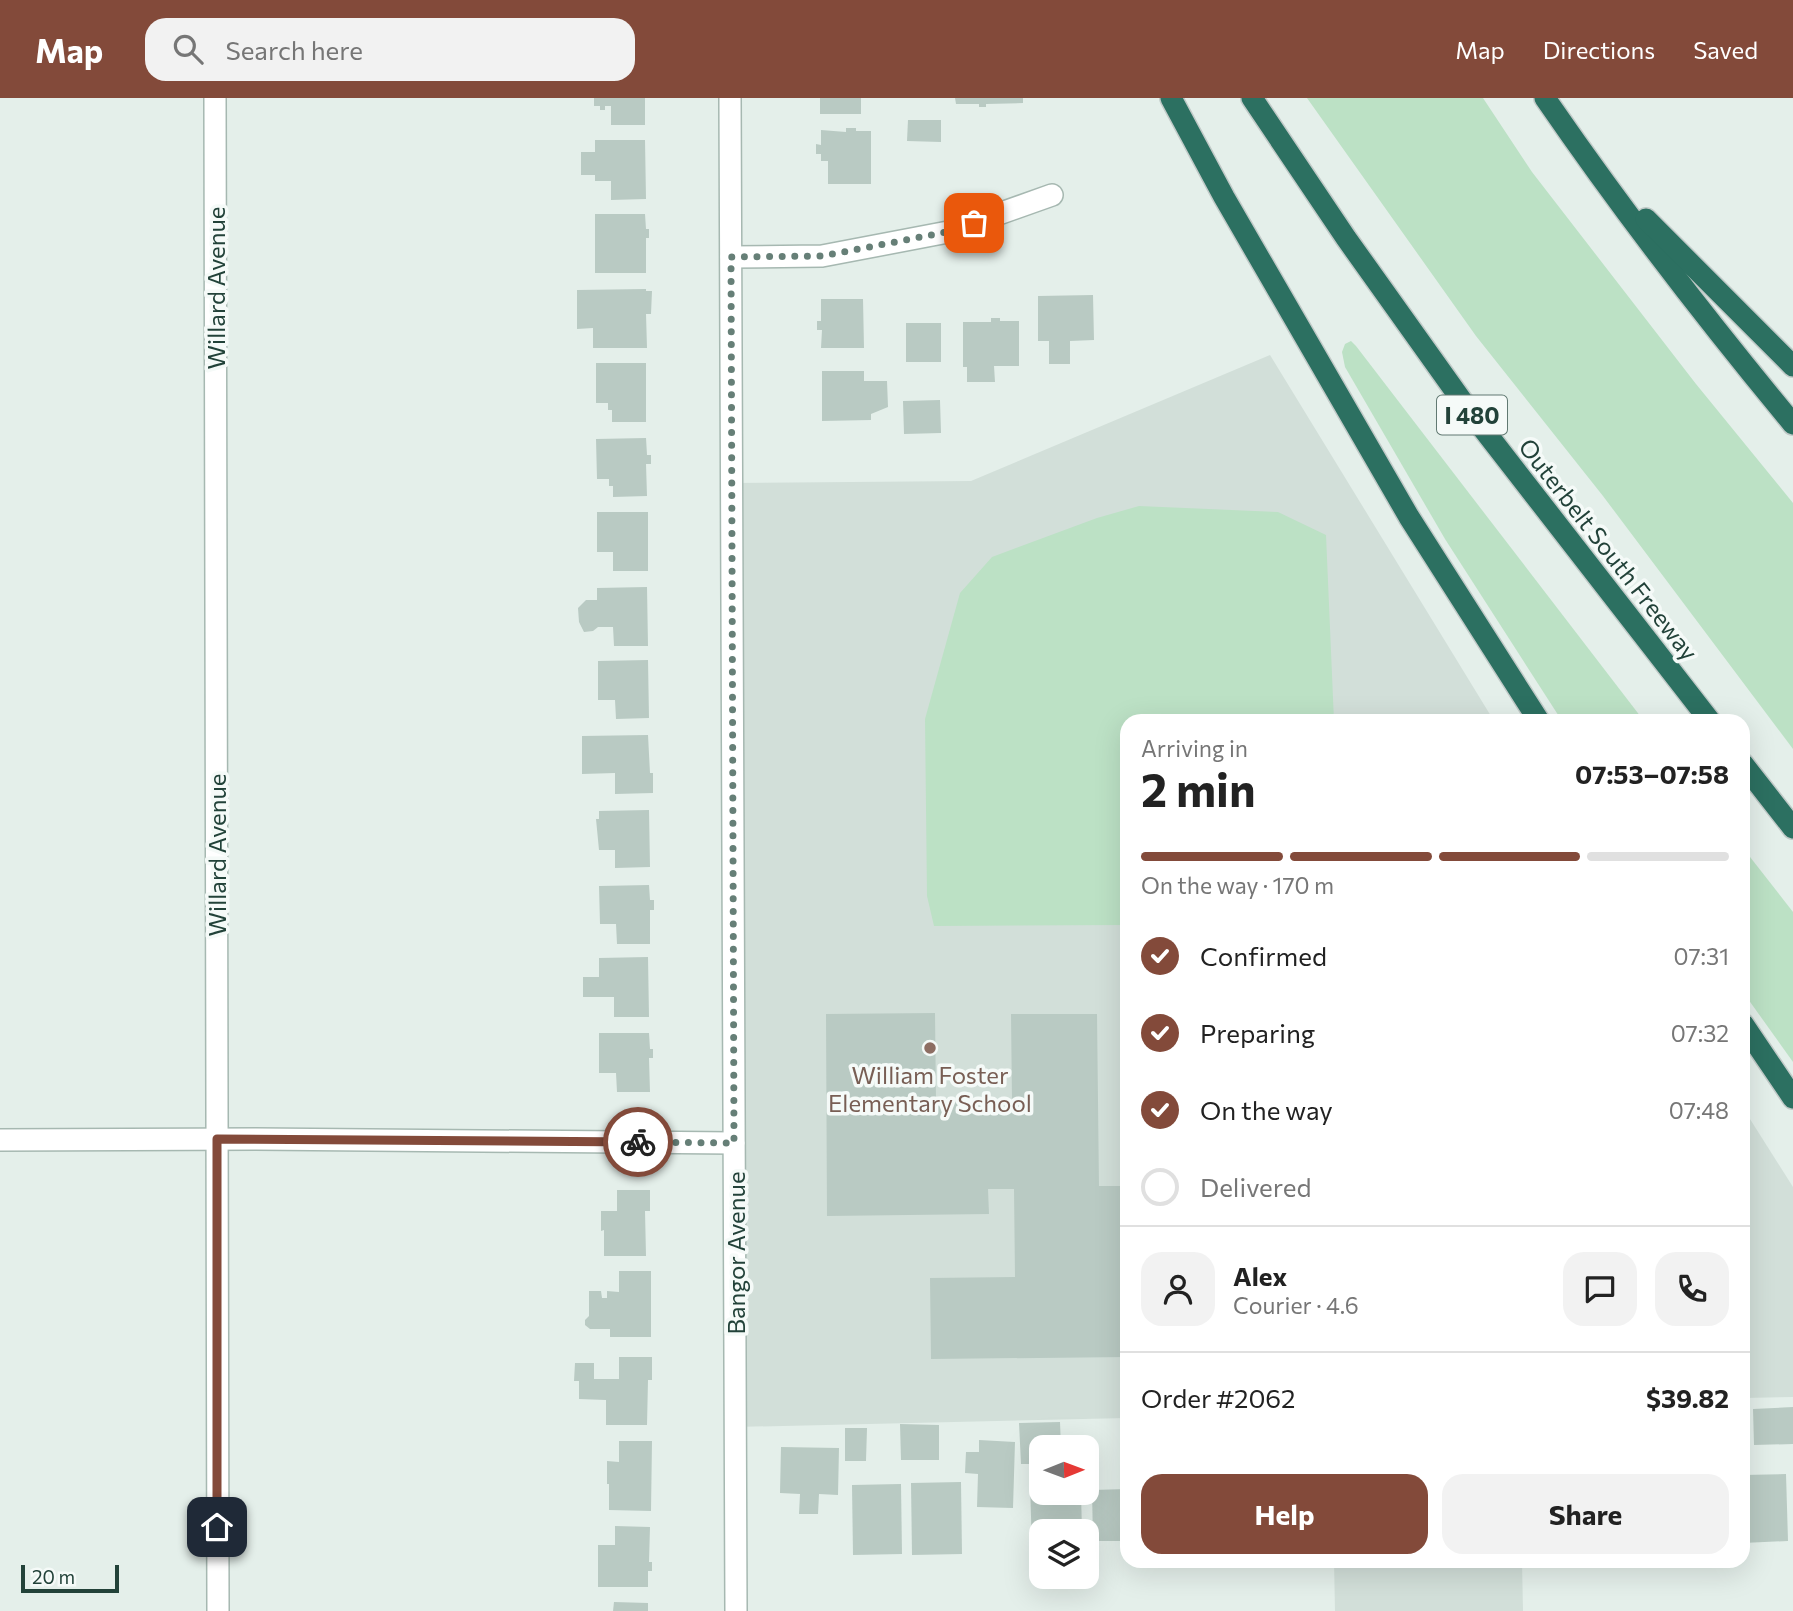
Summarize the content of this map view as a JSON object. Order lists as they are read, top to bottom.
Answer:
{
  "streets": {
    "highway": ["I 480", "Outerbelt South Freeway"],
    "street": ["Willard Avenue", "Bangor Avenue"]
  },
  "places": ["William Foster Elementary School"],
  "scale_bar": "20 m",
  "north": "right",
  "page": {
    "header": "Map",
    "search": "Search here",
    "nav": ["Map", "Directions", "Saved"],
    "heading": ["2 min", "Arriving in", "07:53–07:58"],
    "panel": [
      "Alex",
      "Courier · 4.6",
      "Order #2062",
      "$39.82"
    ],
    "bar": "On the way · 170 m",
    "list": [
      ["Confirmed", "07:31"],
      ["Preparing", "07:32"],
      ["On the way", "07:48"],
      "Delivered"
    ],
    "buttons": ["Help", "Share"],
    "scale": "20 m"
  }
}
